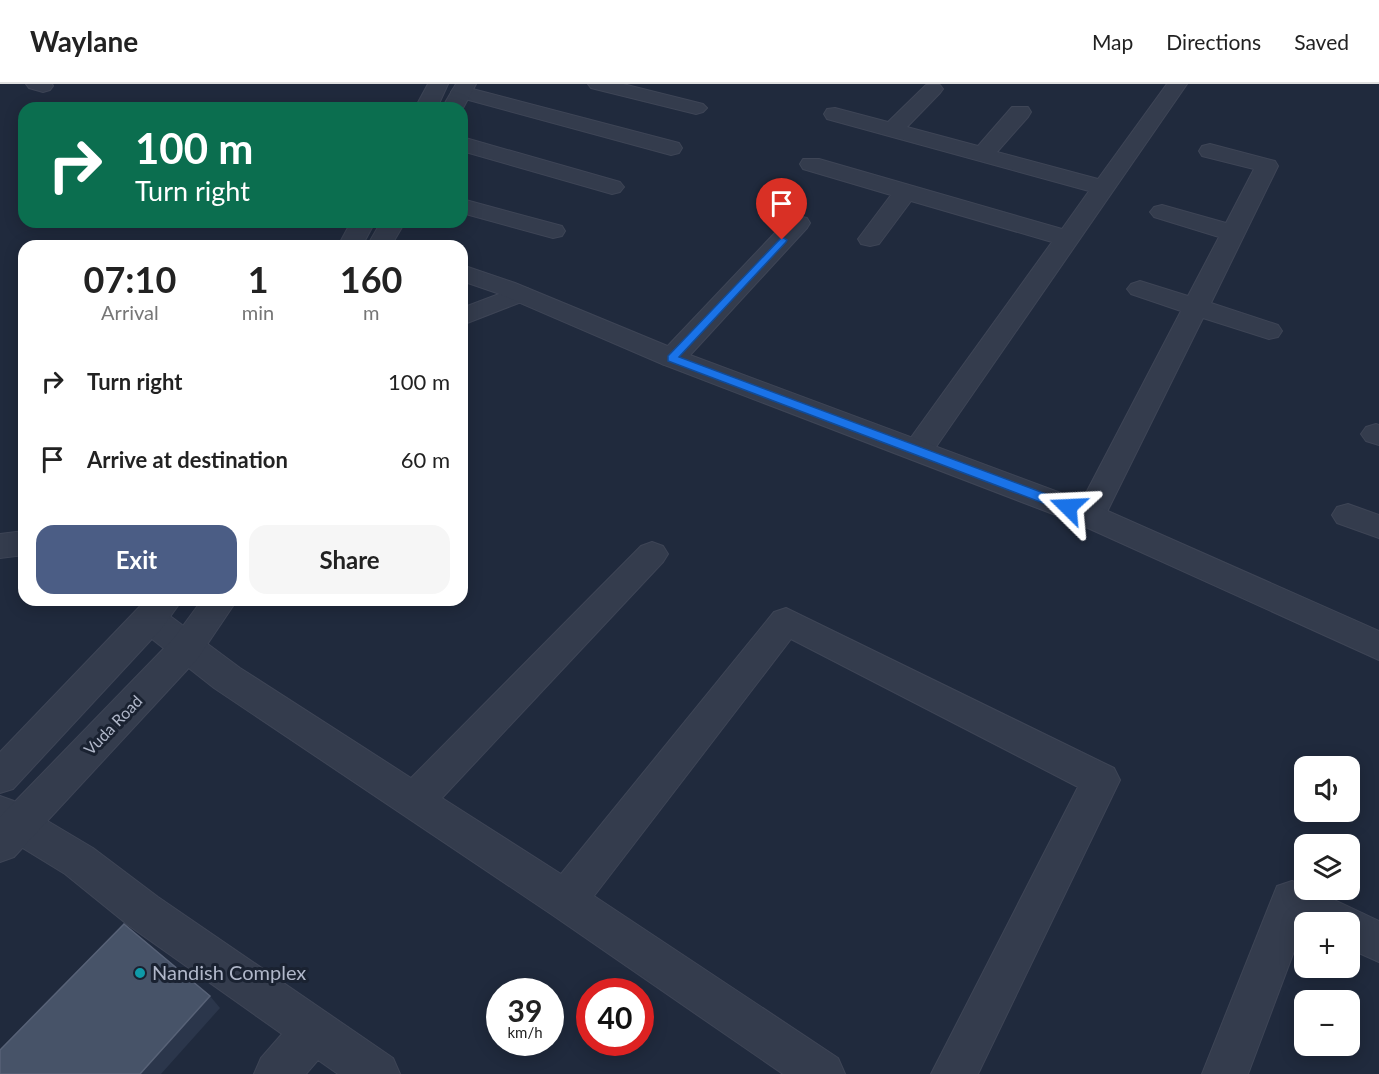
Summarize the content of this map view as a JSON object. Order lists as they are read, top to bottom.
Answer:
{
  "streets": {
    "street": ["Vuda Road"]
  },
  "places": ["Nandish Complex"],
  "page": {
    "header": "Waylane",
    "nav": ["Map", "Directions", "Saved"],
    "turn": ["100 m", "Turn right"],
    "eta": [
      "07:10",
      "Arrival",
      "1",
      "min",
      "160",
      "m"
    ],
    "list": [
      {
        "name": "Turn right",
        "value": "100 m"
      },
      {
        "name": "Arrive at destination",
        "value": "60 m"
      }
    ],
    "buttons": ["Exit", "Share"],
    "map_buttons": ["+", "−"],
    "speed": "39 km/h",
    "limit": "40"
  }
}
